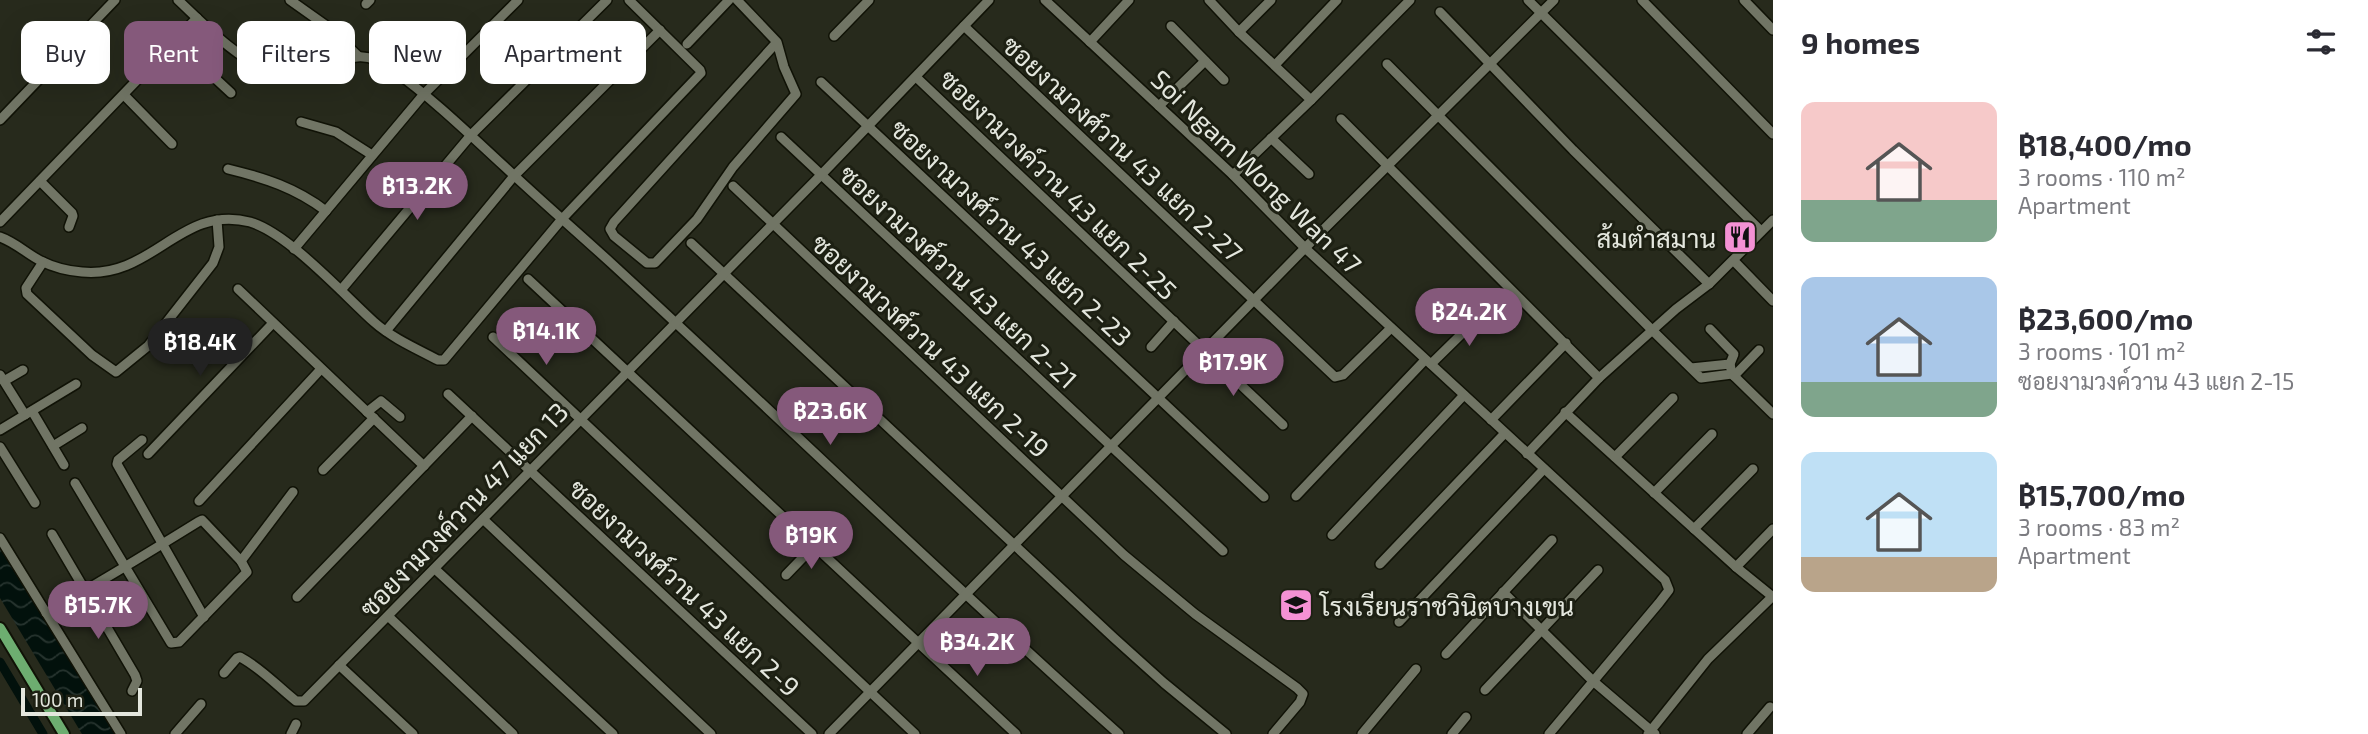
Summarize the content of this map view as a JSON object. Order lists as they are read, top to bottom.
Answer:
{
  "streets": {
    "street": [
      "ซอยงามวงศ์วาน 43 แยก 2-27",
      "Soi Ngam Wong Wan 47",
      "ซอยงามวงค์วาน 43 แยก 2-25",
      "ซอยงามวงศ์วาน 43 แยก 2-23",
      "ซอยงามวงศ์วาน 43 แยก 2-21",
      "ซอยงามวงศ์วาน 43 แยก 2-19",
      "ซอยงามวงค์วาน 47 แยก 13",
      "ซอยงามวงศ์วาน 43 แยก 2-9"
    ]
  },
  "crossings": [
    ["ซอยงามวงศ์วาน 43 แยก 2-27", "Soi Ngam Wong Wan 47"],
    ["ซอยงามวงศ์วาน 43 แยก 2-27", "ซอยงามวงค์วาน 47 แยก 13"],
    ["ซอยงามวงค์วาน 43 แยก 2-25", "ซอยงามวงค์วาน 47 แยก 13"],
    ["ซอยงามวงศ์วาน 43 แยก 2-23", "ซอยงามวงค์วาน 47 แยก 13"],
    ["ซอยงามวงศ์วาน 43 แยก 2-21", "ซอยงามวงค์วาน 47 แยก 13"],
    ["ซอยงามวงศ์วาน 43 แยก 2-19", "ซอยงามวงค์วาน 47 แยก 13"],
    ["ซอยงามวงค์วาน 47 แยก 13", "ซอยงามวงศ์วาน 43 แยก 2-9"]
  ],
  "places": {
    "restaurant": ["ส้มตำสมาน"],
    "school or university": ["โรงเรียนราชวินิตบางเขน"]
  },
  "scale_bar": "100 m",
  "page": {
    "heading": "9 homes",
    "chip": [
      "Buy",
      "Rent",
      "Filters",
      "New",
      "Apartment"
    ],
    "list": [
      {
        "name": "฿18,400/mo",
        "note": "3 rooms · 110 m² · Apartment"
      },
      {
        "name": "฿23,600/mo",
        "note": "3 rooms · 101 m² · ซอยงามวงค์วาน 43 แยก 2-15"
      },
      {
        "name": "฿15,700/mo",
        "note": "3 rooms · 83 m² · Apartment"
      }
    ],
    "price": [
      "฿13.2K",
      "฿24.2K",
      "฿14.1K",
      "฿18.4K",
      "฿17.9K",
      "฿23.6K",
      "฿19K",
      "฿15.7K",
      "฿34.2K"
    ],
    "scale": "100 m"
  }
}
